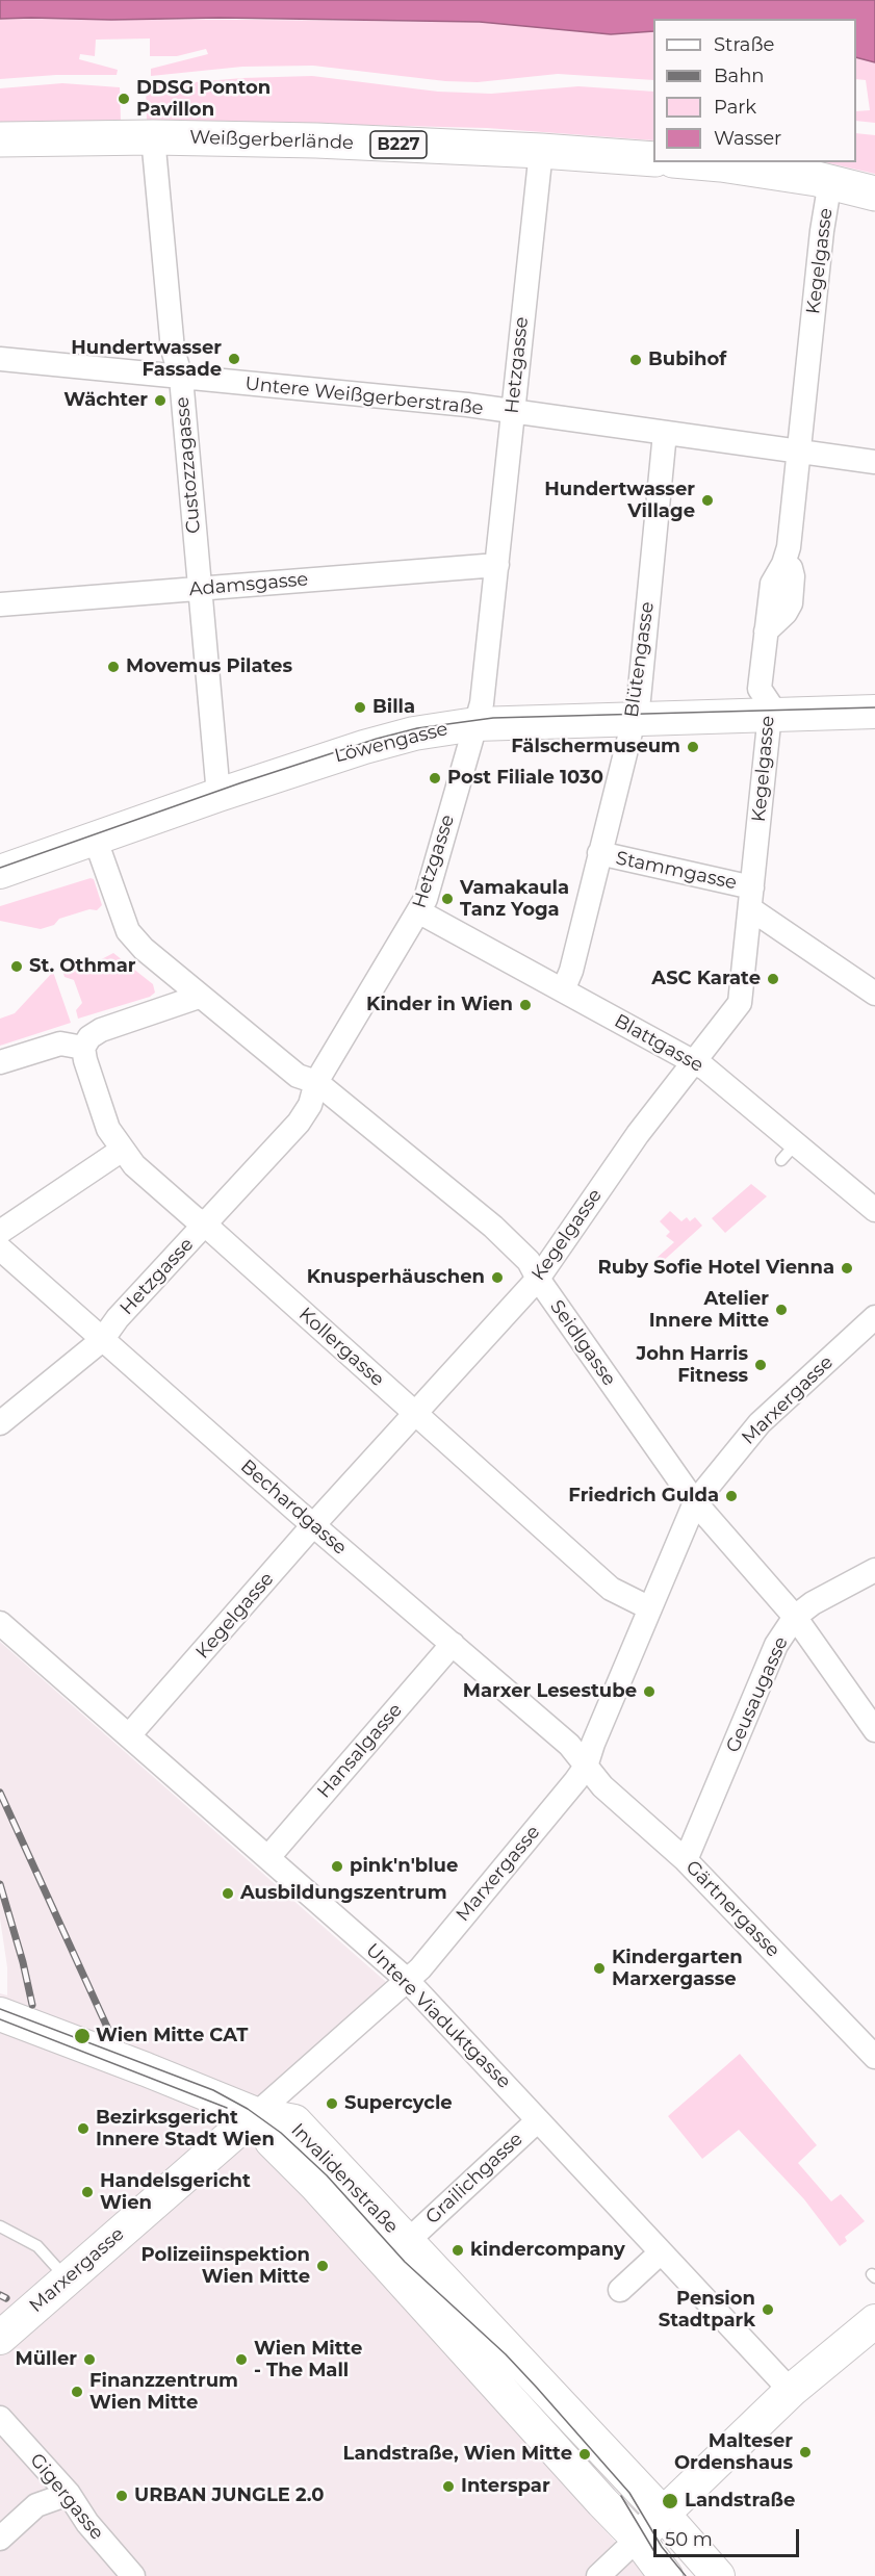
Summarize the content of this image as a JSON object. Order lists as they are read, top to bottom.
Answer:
{
  "streets": {
    "main road": ["Weißgerberlände", "B227"],
    "street": [
      "Kegelgasse",
      "Hetzgasse",
      "Untere Weißgerberstraße",
      "Custozzagasse",
      "Adamsgasse",
      "Blütengasse",
      "Löwengasse",
      "Stammgasse",
      "Blattgasse",
      "Seidlgasse",
      "Kollergasse",
      "Marxergasse",
      "Bechardgasse",
      "Geusaugasse",
      "Hansalgasse",
      "Gärtnergasse",
      "Untere Viaduktgasse",
      "Invalidenstraße",
      "Grailichgasse",
      "Gigergasse"
    ]
  },
  "crossings": [
    ["Weißgerberlände", "Hetzgasse"],
    ["Weißgerberlände", "Custozzagasse"],
    ["Kegelgasse", "Untere Weißgerberstraße"],
    ["Kegelgasse", "Löwengasse"],
    ["Kegelgasse", "Stammgasse"],
    ["Kegelgasse", "Blattgasse"],
    ["Kegelgasse", "Seidlgasse"],
    ["Kegelgasse", "Kollergasse"],
    ["Kegelgasse", "Bechardgasse"],
    ["Kegelgasse", "Untere Viaduktgasse"],
    ["Hetzgasse", "Untere Weißgerberstraße"],
    ["Hetzgasse", "Adamsgasse"],
    ["Hetzgasse", "Löwengasse"],
    ["Hetzgasse", "Blattgasse"],
    ["Hetzgasse", "Seidlgasse"],
    ["Hetzgasse", "Kollergasse"],
    ["Hetzgasse", "Bechardgasse"],
    ["Untere Weißgerberstraße", "Custozzagasse"],
    ["Untere Weißgerberstraße", "Blütengasse"],
    ["Custozzagasse", "Adamsgasse"],
    ["Custozzagasse", "Löwengasse"],
    ["Blütengasse", "Löwengasse"],
    ["Blütengasse", "Stammgasse"],
    ["Blütengasse", "Blattgasse"],
    ["Löwengasse", "Seidlgasse"],
    ["Seidlgasse", "Marxergasse"],
    ["Seidlgasse", "Geusaugasse"],
    ["Kollergasse", "Marxergasse"],
    ["Marxergasse", "Bechardgasse"],
    ["Marxergasse", "Gärtnergasse"],
    ["Marxergasse", "Untere Viaduktgasse"],
    ["Marxergasse", "Invalidenstraße"],
    ["Bechardgasse", "Hansalgasse"],
    ["Bechardgasse", "Gärtnergasse"],
    ["Geusaugasse", "Gärtnergasse"],
    ["Hansalgasse", "Untere Viaduktgasse"],
    ["Untere Viaduktgasse", "Grailichgasse"],
    ["Invalidenstraße", "Grailichgasse"]
  ],
  "places": [
    "DDSG Ponton Pavillon",
    "Hundertwasser Fassade",
    "Bubihof",
    "Wächter",
    "Hundertwasser Village",
    "Movemus Pilates",
    "Billa",
    "Fälschermuseum",
    "Post Filiale 1030",
    "Vamakaula Tanz Yoga",
    "St. Othmar",
    "ASC Karate",
    "Kinder in Wien",
    "Ruby Sofie Hotel Vienna",
    "Knusperhäuschen",
    "Atelier Innere Mitte",
    "John Harris Fitness",
    "Friedrich Gulda",
    "Marxer Lesestube",
    "pink'n'blue",
    "Ausbildungszentrum",
    "Kindergarten Marxergasse",
    "Wien Mitte CAT",
    "Supercycle",
    "Bezirksgericht Innere Stadt Wien",
    "Handelsgericht Wien",
    "kindercompany",
    "Polizeiinspektion Wien Mitte",
    "Pension Stadtpark",
    "Müller",
    "Wien Mitte - The Mall",
    "Finanzzentrum Wien Mitte",
    "Malteser Ordenshaus",
    "Landstraße, Wien Mitte",
    "Interspar",
    "URBAN JUNGLE 2.0",
    "Landstraße"
  ],
  "legend": [
    "Straße",
    "Bahn",
    "Park",
    "Wasser"
  ],
  "scale_bar": "50 m"
}
